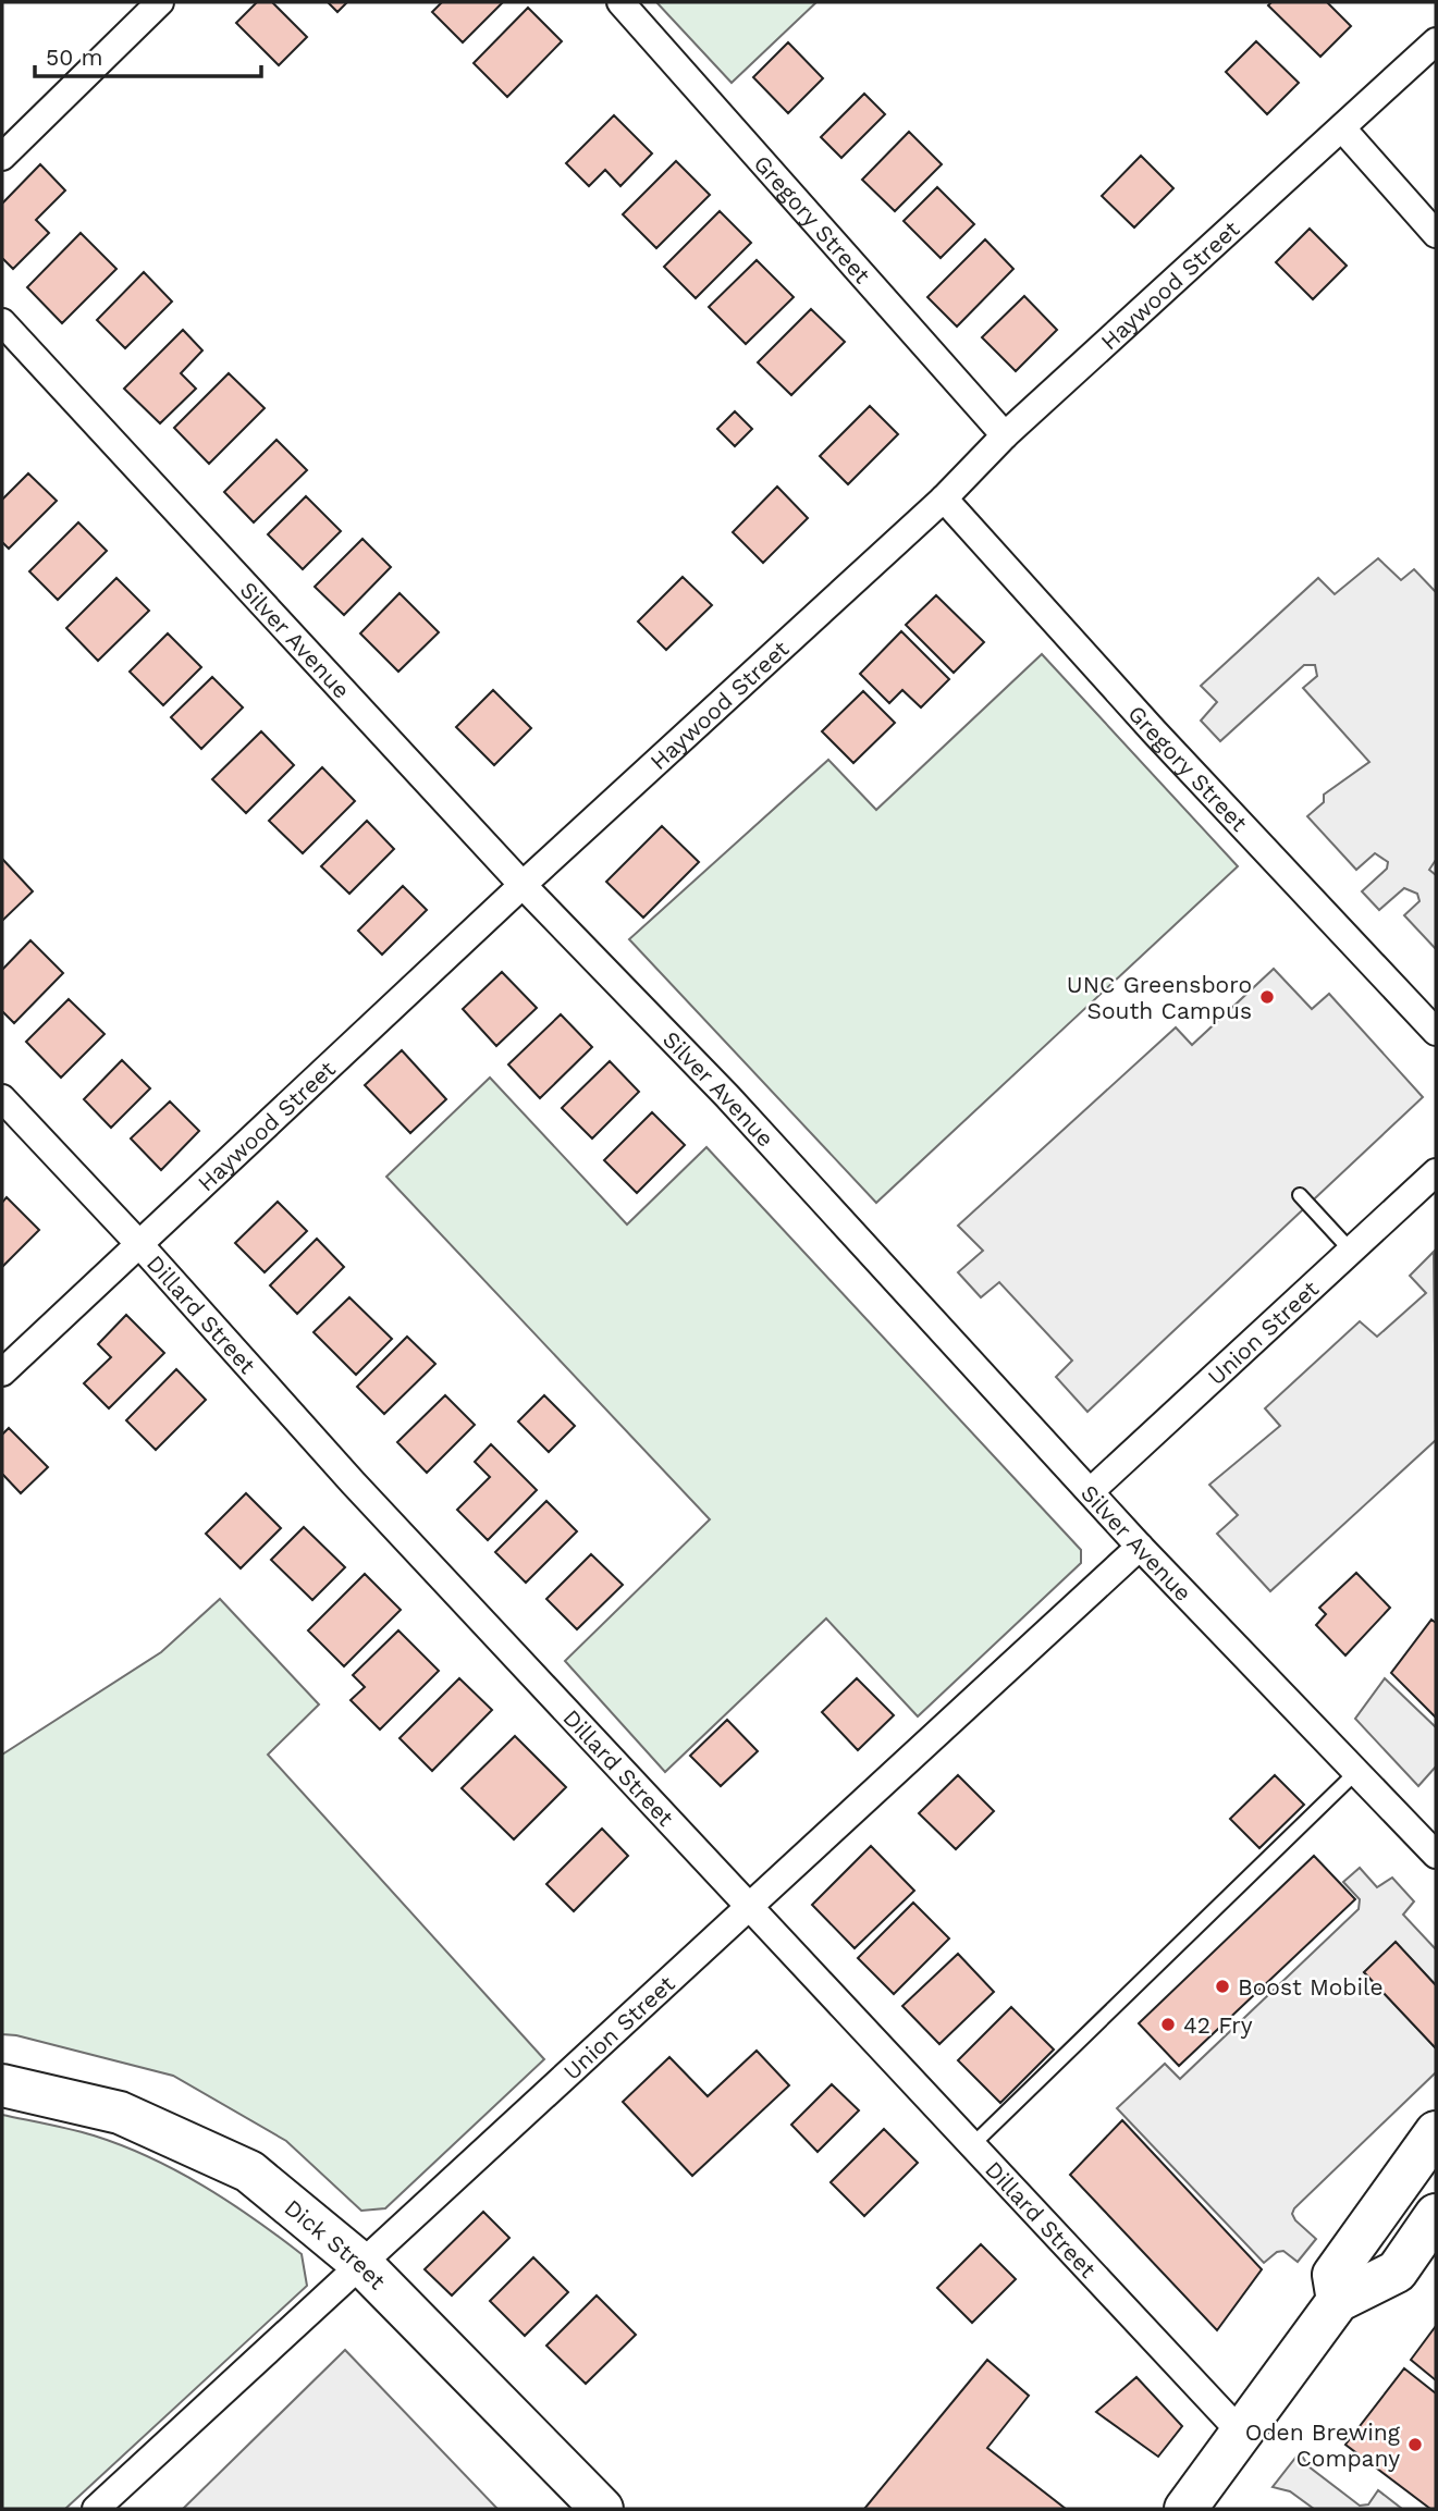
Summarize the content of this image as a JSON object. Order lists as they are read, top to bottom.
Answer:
{
  "streets": {
    "main road": ["Dick Street"],
    "street": [
      "Gregory Street",
      "Haywood Street",
      "Silver Avenue",
      "Dillard Street",
      "Union Street"
    ]
  },
  "crossings": [
    ["Gregory Street", "Haywood Street"],
    ["Haywood Street", "Silver Avenue"],
    ["Haywood Street", "Dillard Street"],
    ["Silver Avenue", "Union Street"],
    ["Dillard Street", "Union Street"],
    ["Union Street", "Dick Street"]
  ],
  "places": [
    "UNC Greensboro South Campus",
    "Boost Mobile",
    "42 Fry",
    "Oden Brewing Company"
  ],
  "scale_bar": "50 m"
}
